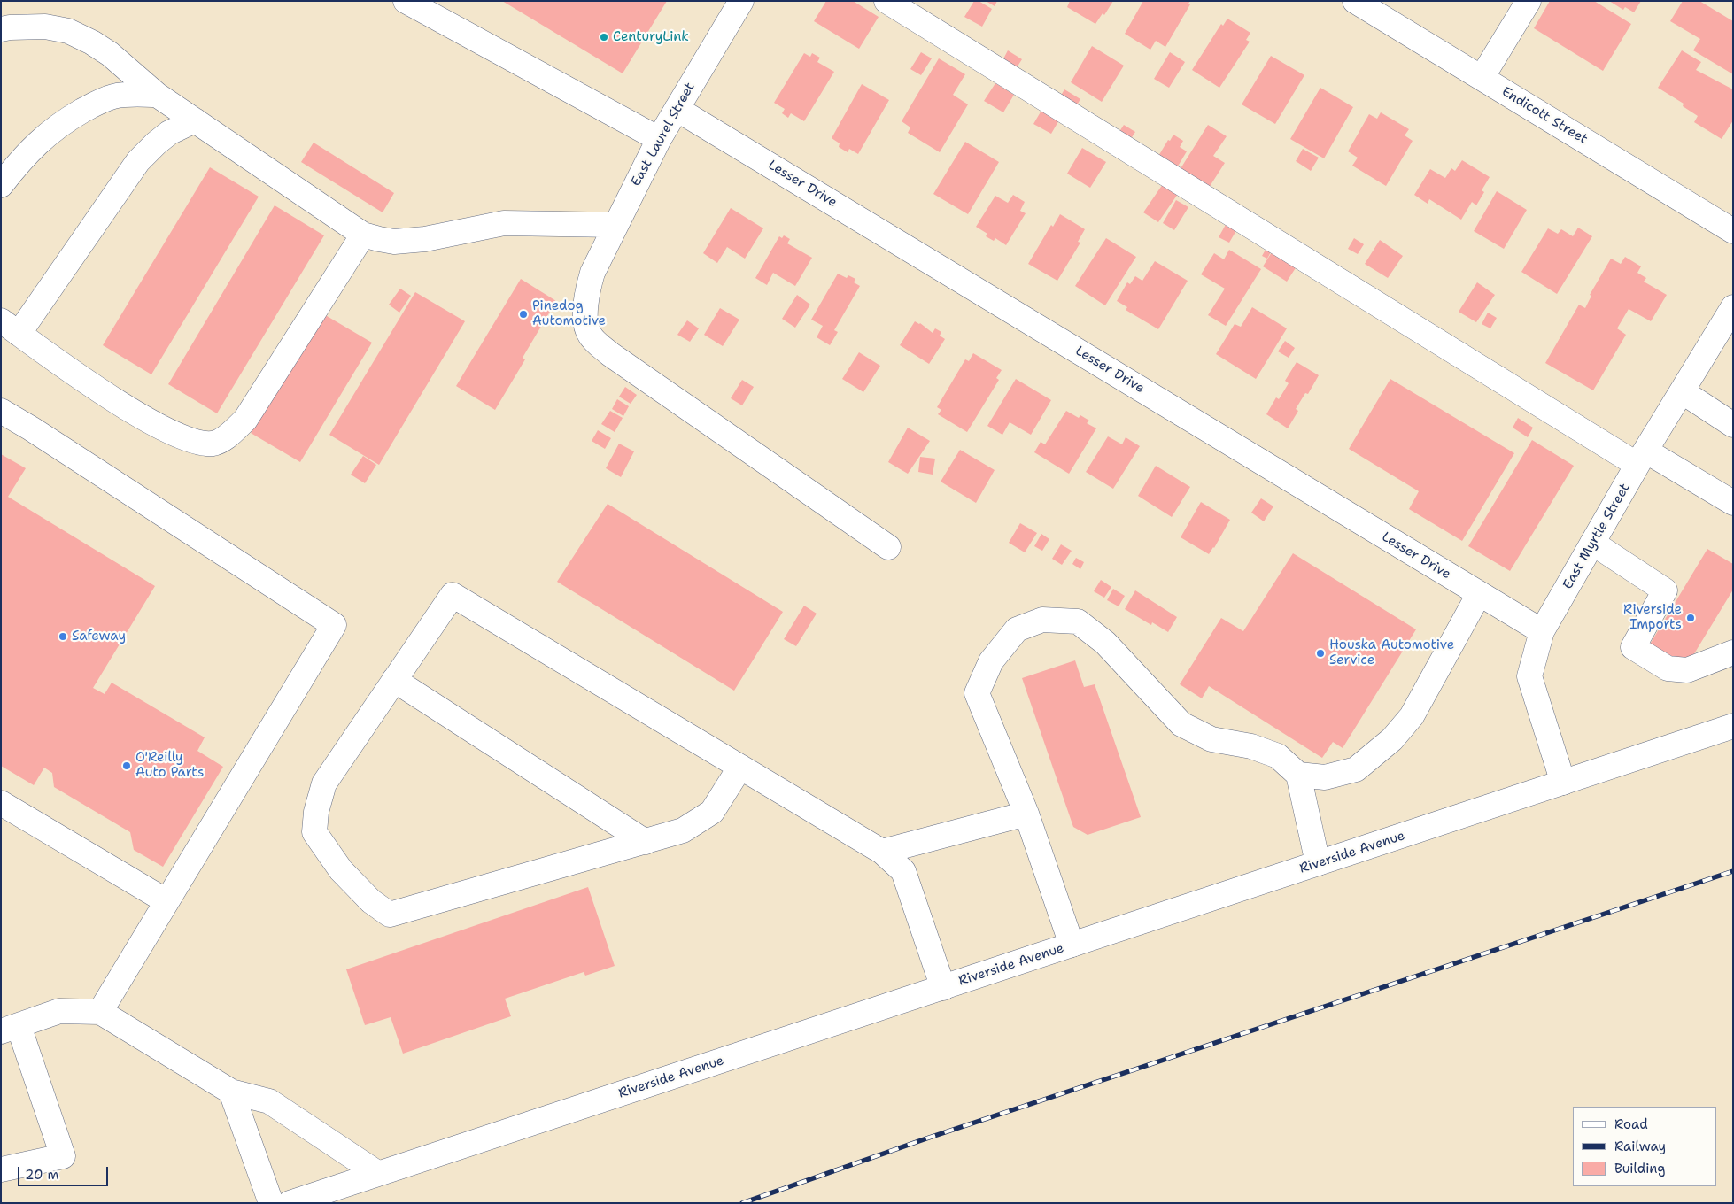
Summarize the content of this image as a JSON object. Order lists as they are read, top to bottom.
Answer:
{
  "streets": {
    "street": [
      "Endicott Street",
      "East Laurel Street",
      "Lesser Drive",
      "East Myrtle Street",
      "Riverside Avenue"
    ]
  },
  "crossings": [
    ["East Laurel Street", "Lesser Drive"],
    ["Lesser Drive", "East Myrtle Street"],
    ["East Myrtle Street", "Riverside Avenue"]
  ],
  "places": [
    "CenturyLink",
    "Pinedog Automotive",
    "Riverside Imports",
    "Safeway",
    "Houska Automotive Service",
    "O'Reilly Auto Parts"
  ],
  "legend": ["Road", "Railway", "Building"],
  "scale_bar": "20 m"
}
